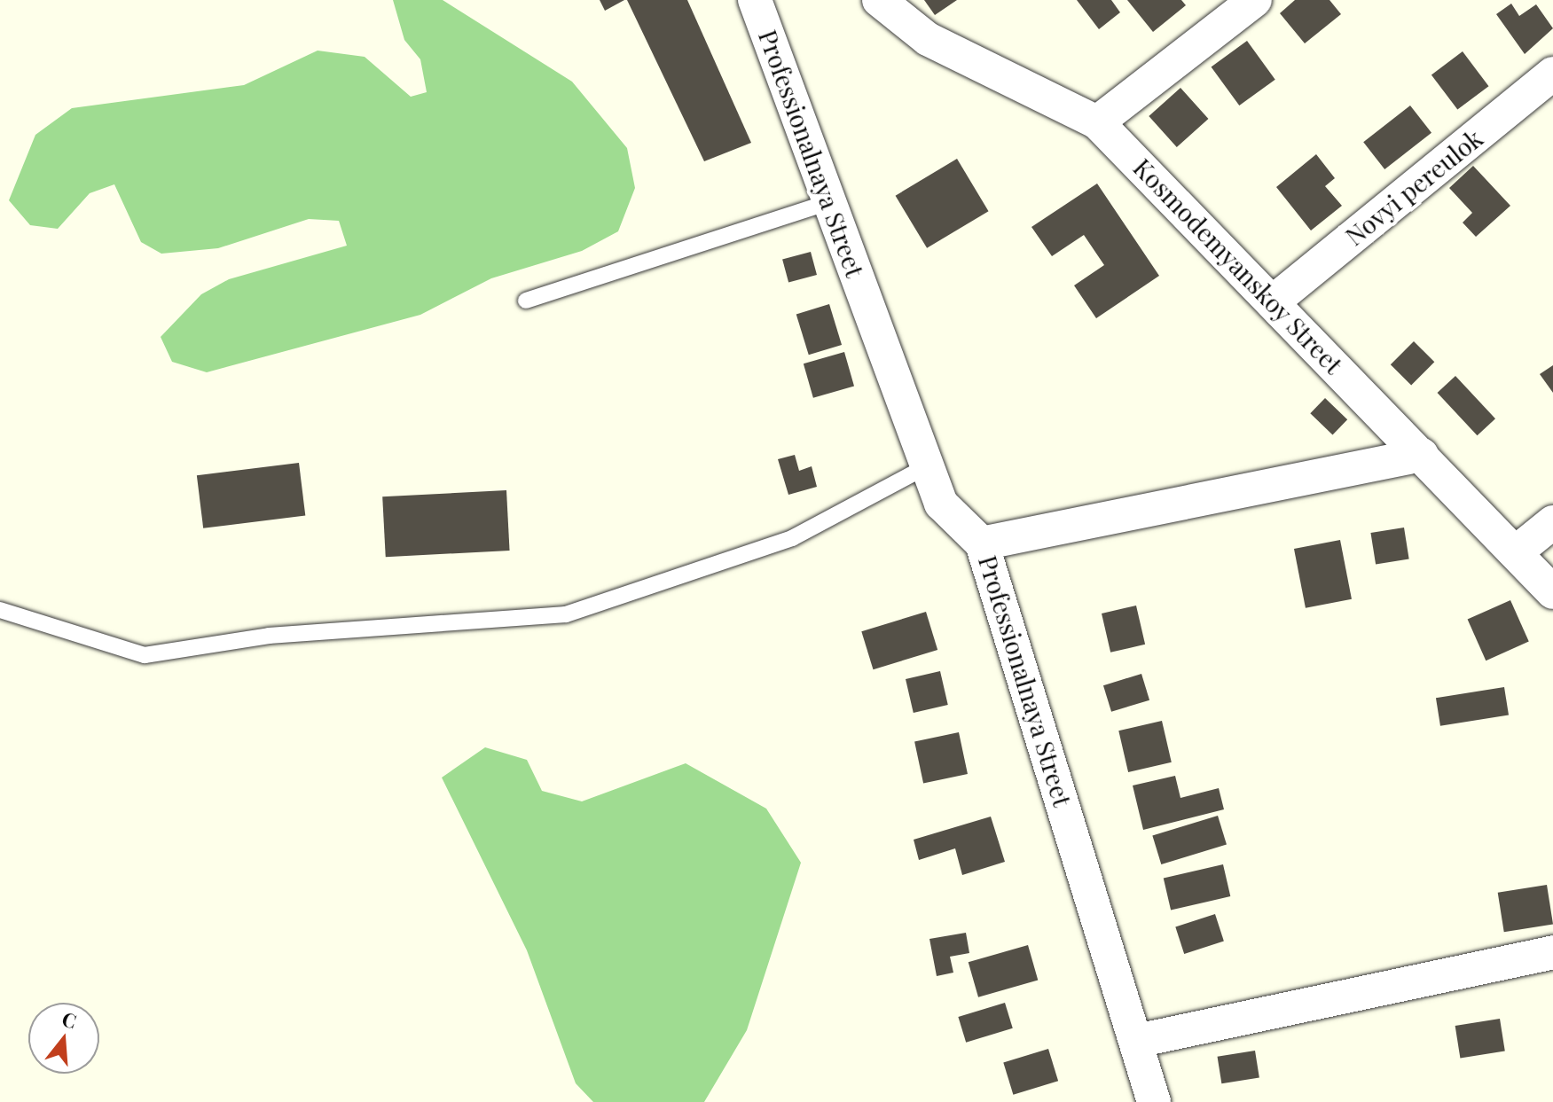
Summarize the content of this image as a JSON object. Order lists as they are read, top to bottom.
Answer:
{
  "streets": {
    "street": ["Professionalnaya Street", "Novyi pereulok", "Kosmodemyanskoy Street"]
  },
  "crossings": [
    ["Novyi pereulok", "Kosmodemyanskoy Street"]
  ],
  "north": "top"
}
